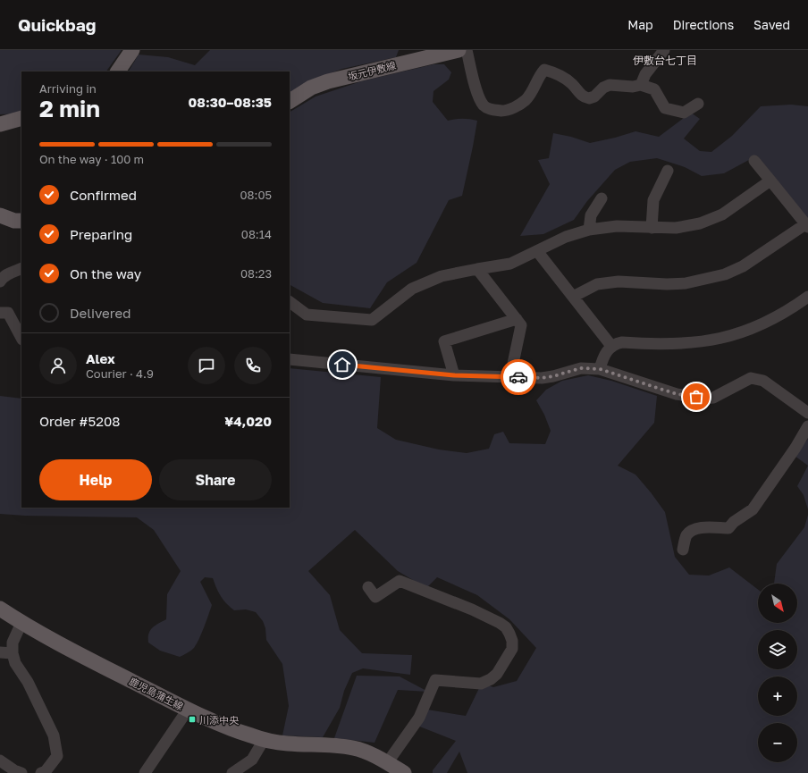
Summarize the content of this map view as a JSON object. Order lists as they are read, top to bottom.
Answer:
{
  "streets": {
    "main road": ["坂元伊敷線", "鹿児島蒲生線"]
  },
  "districts": ["伊敷台七丁目"],
  "places": {
    "transit": ["川添中央"]
  },
  "north": "bottom right",
  "page": {
    "header": "Quickbag",
    "nav": ["Map", "Directions", "Saved"],
    "heading": ["2 min", "Arriving in", "08:30–08:35"],
    "panel": [
      "Alex",
      "Courier · 4.9",
      "Order #5208",
      "¥4,020"
    ],
    "bar": "On the way · 100 m",
    "list": [
      ["Confirmed", "08:05"],
      ["Preparing", "08:14"],
      ["On the way", "08:23"],
      "Delivered"
    ],
    "buttons": ["Help", "Share"],
    "map_buttons": ["+", "−"]
  }
}
